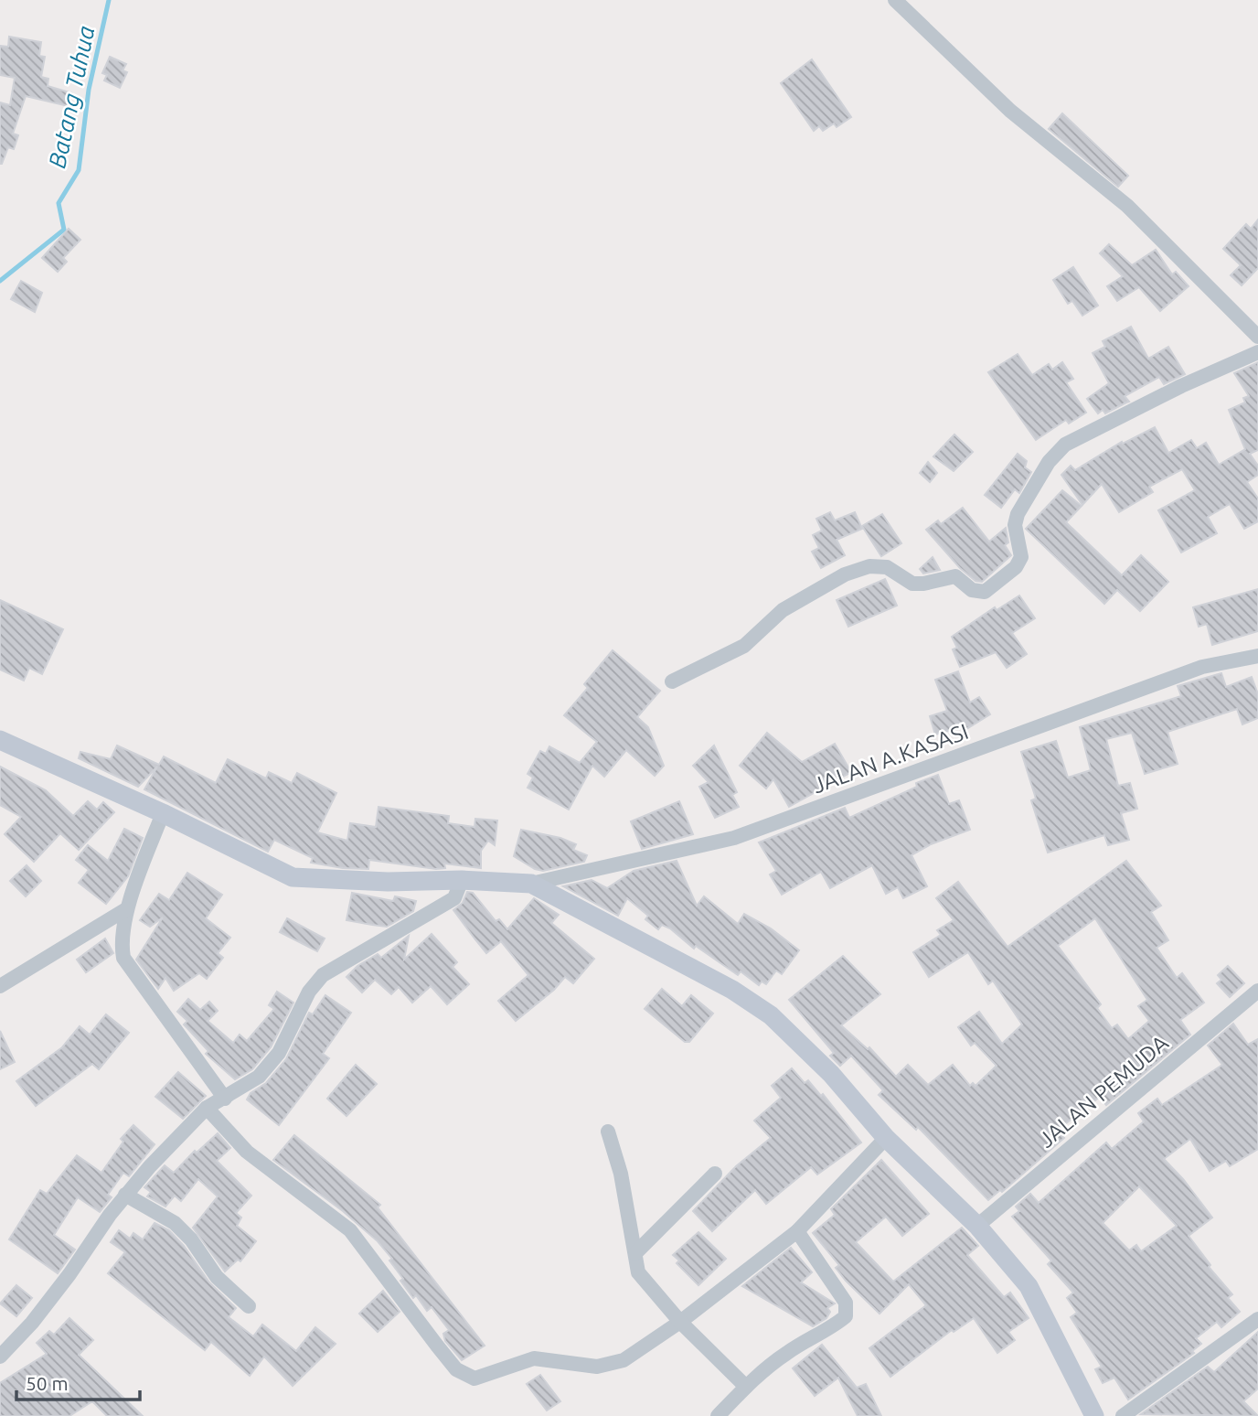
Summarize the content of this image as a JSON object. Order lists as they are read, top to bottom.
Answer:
{
  "streets": {
    "street": ["JALAN A.KASASI", "JALAN PEMUDA"]
  },
  "water": ["Batang Tuhua"],
  "scale_bar": "50 m"
}
